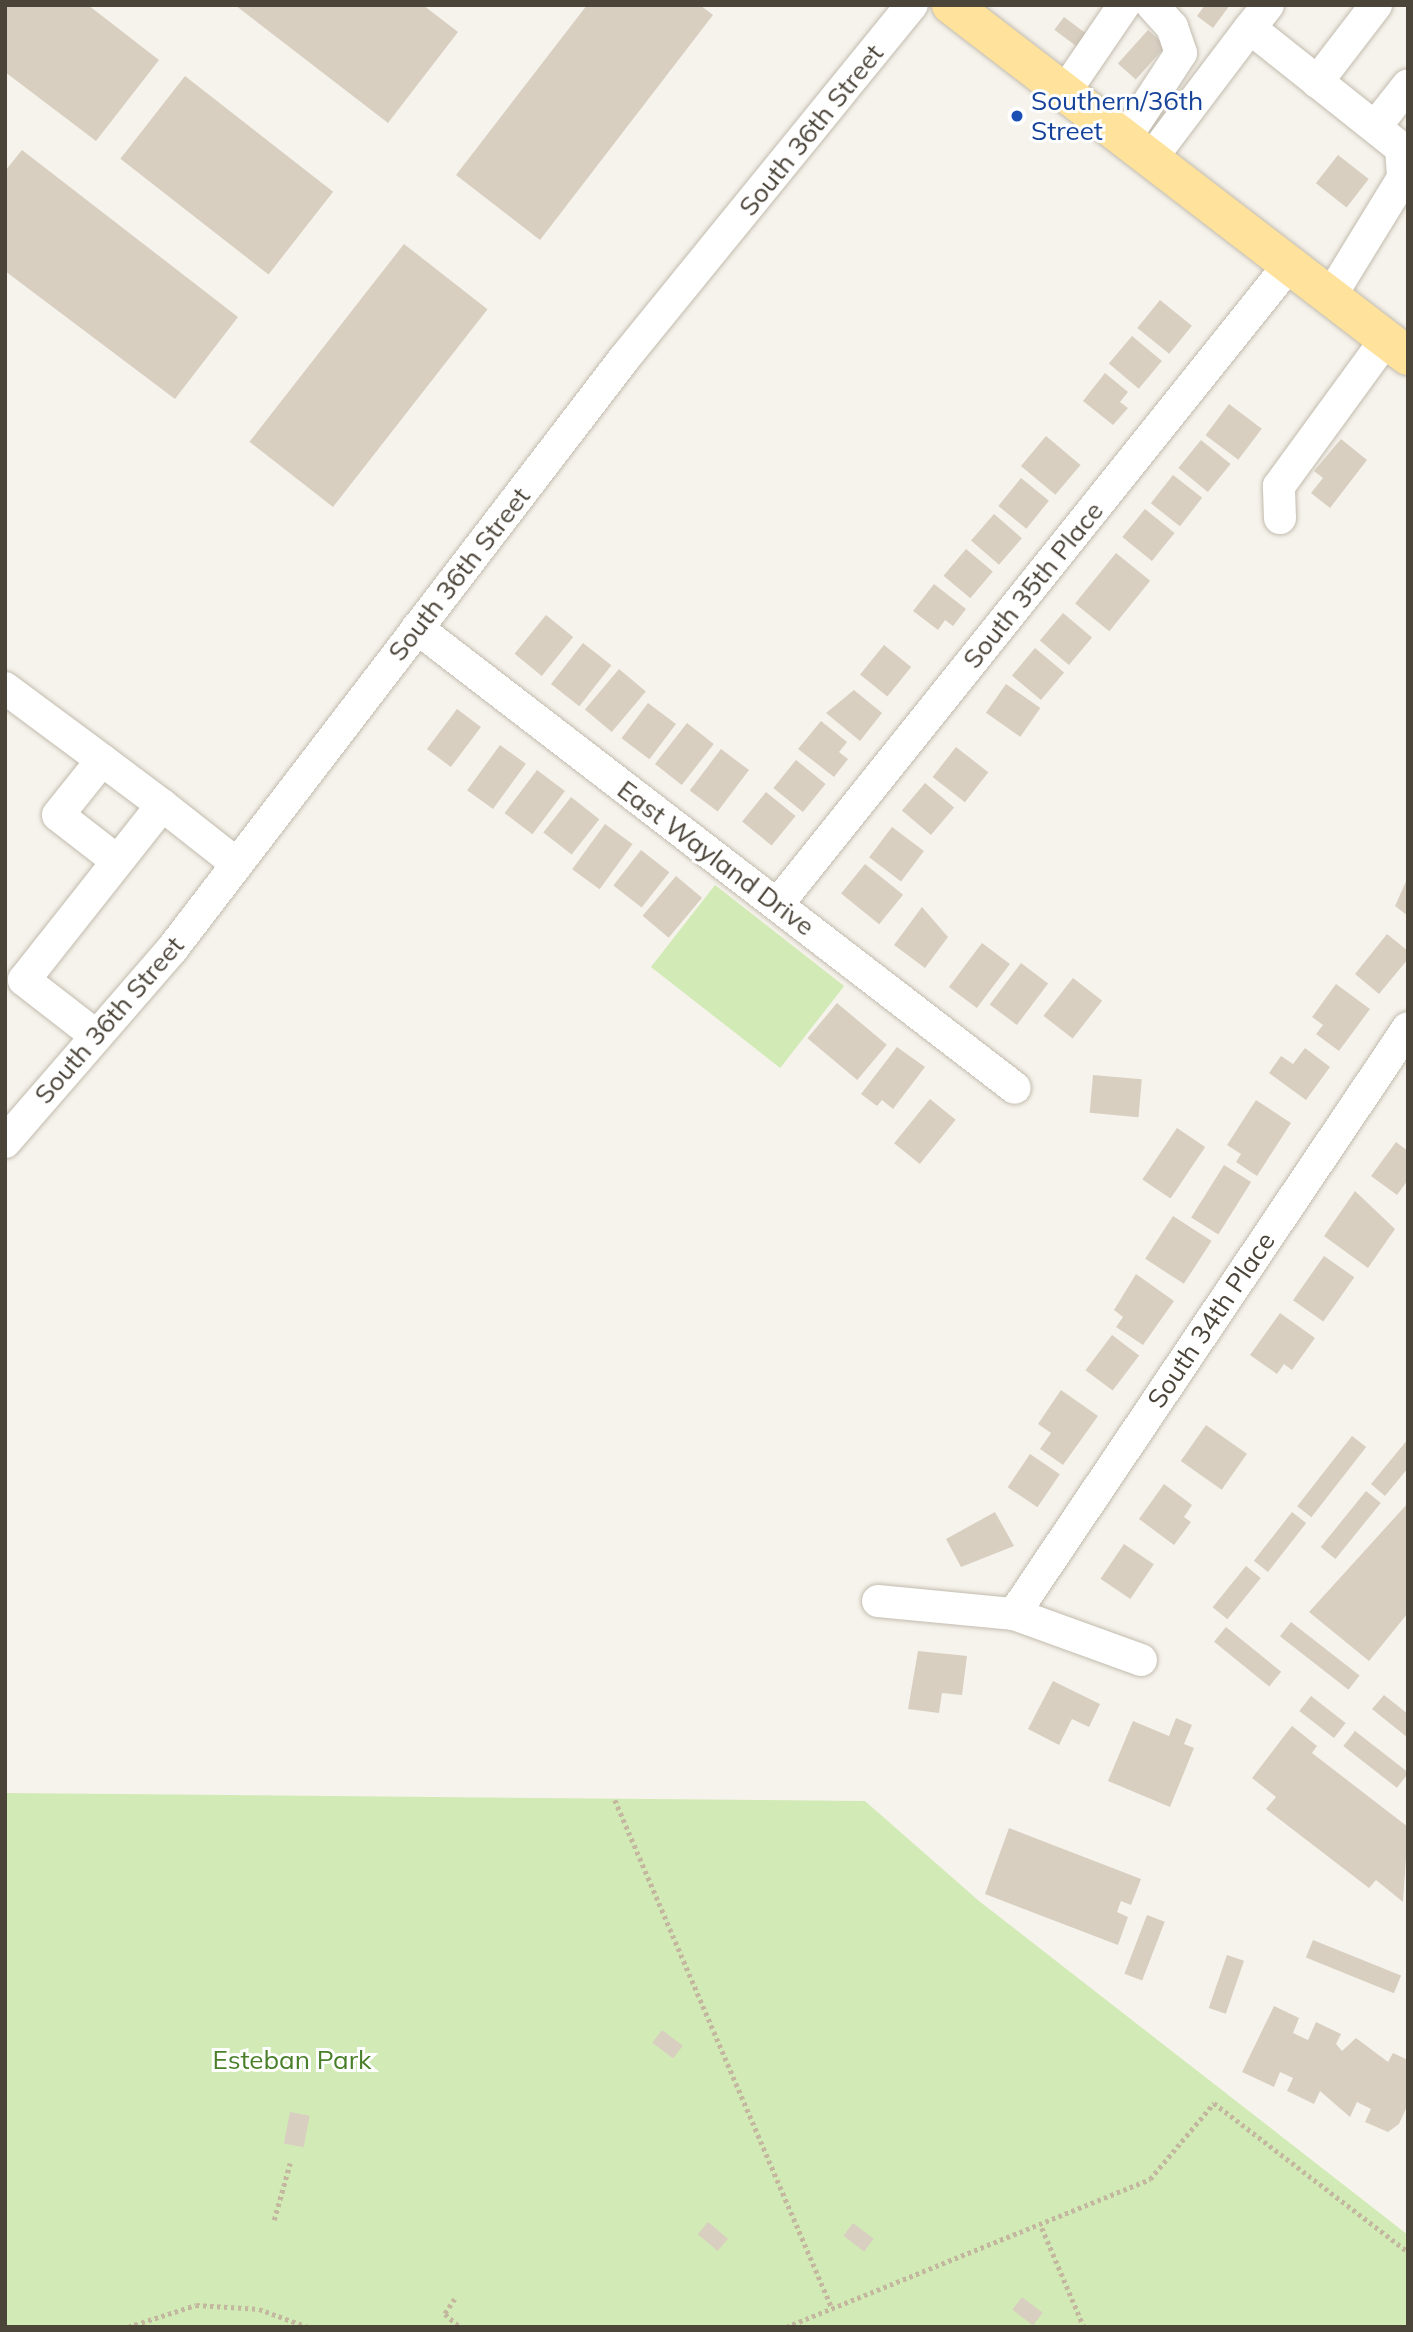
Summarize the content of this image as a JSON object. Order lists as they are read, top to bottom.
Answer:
{
  "streets": {
    "street": [
      "South 36th Street",
      "South 35th Place",
      "East Wayland Drive",
      "South 34th Place"
    ]
  },
  "crossings": [
    ["South 36th Street", "East Wayland Drive"],
    ["South 35th Place", "East Wayland Drive"]
  ],
  "parks": ["Esteban Park"],
  "places": ["Southern/36th Street"]
}
